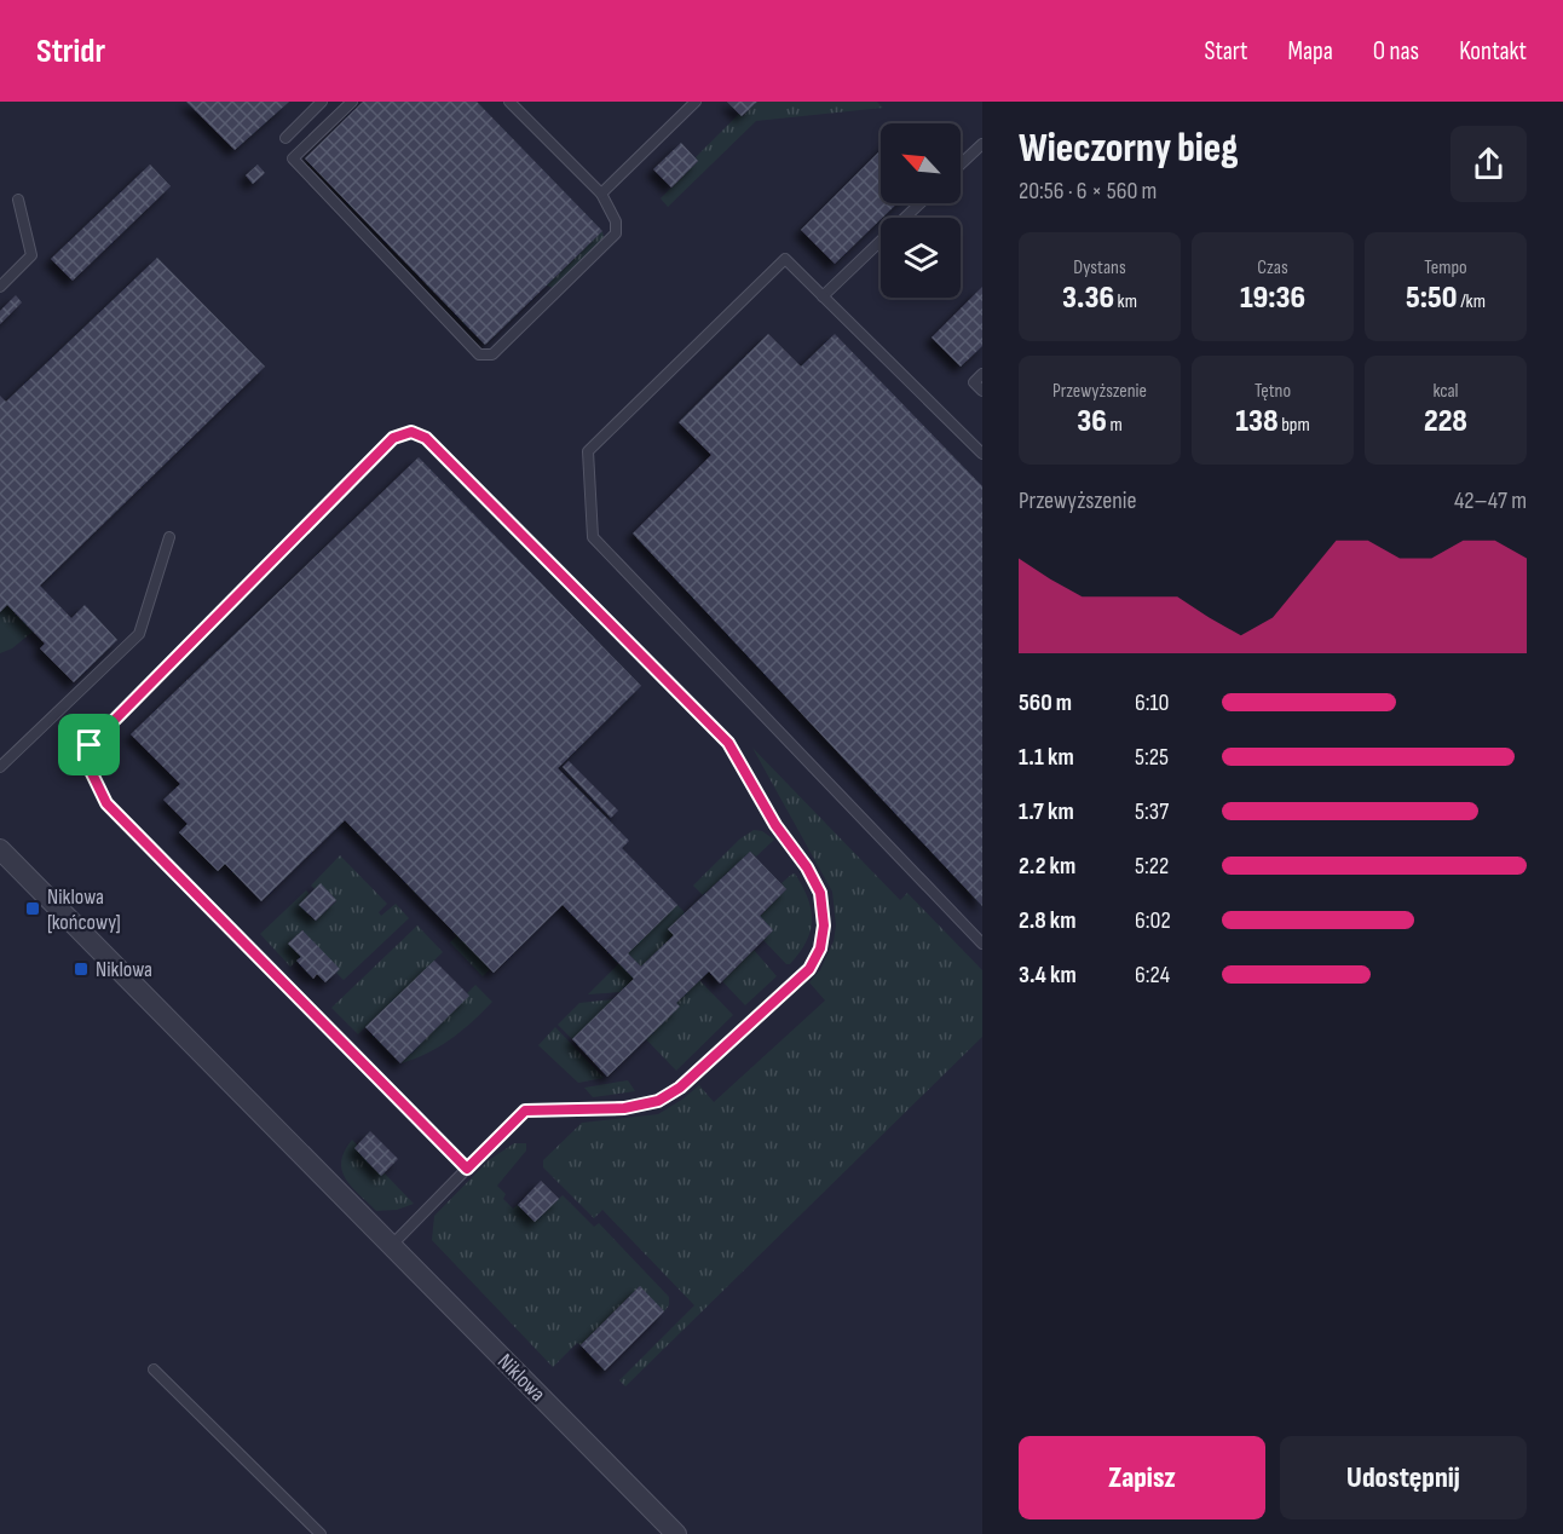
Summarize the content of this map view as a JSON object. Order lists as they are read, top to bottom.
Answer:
{
  "streets": {
    "street": ["Niklowa"]
  },
  "places": {
    "transit": ["Niklowa [końcowy]", "Niklowa"]
  },
  "north": "top left",
  "page": {
    "header": "Stridr",
    "nav": [
      "Start",
      "Mapa",
      "O nas",
      "Kontakt"
    ],
    "heading": ["Wieczorny bieg", "20:56 · 6 × 560 m"],
    "stats": [
      ["Dystans", "3.36 km"],
      ["Czas", "19:36"],
      ["Tempo", "5:50 /km"],
      ["Przewyższenie", "36 m"],
      ["Tętno", "138 bpm"],
      ["kcal", "228"]
    ],
    "chart": ["Przewyższenie", "42–47 m"],
    "list": [
      {
        "name": "560 m",
        "note": "6:10"
      },
      {
        "name": "1.1 km",
        "note": "5:25"
      },
      {
        "name": "1.7 km",
        "note": "5:37"
      },
      {
        "name": "2.2 km",
        "note": "5:22"
      },
      {
        "name": "2.8 km",
        "note": "6:02"
      },
      {
        "name": "3.4 km",
        "note": "6:24"
      }
    ],
    "buttons": ["Zapisz", "Udostępnij"]
  }
}
